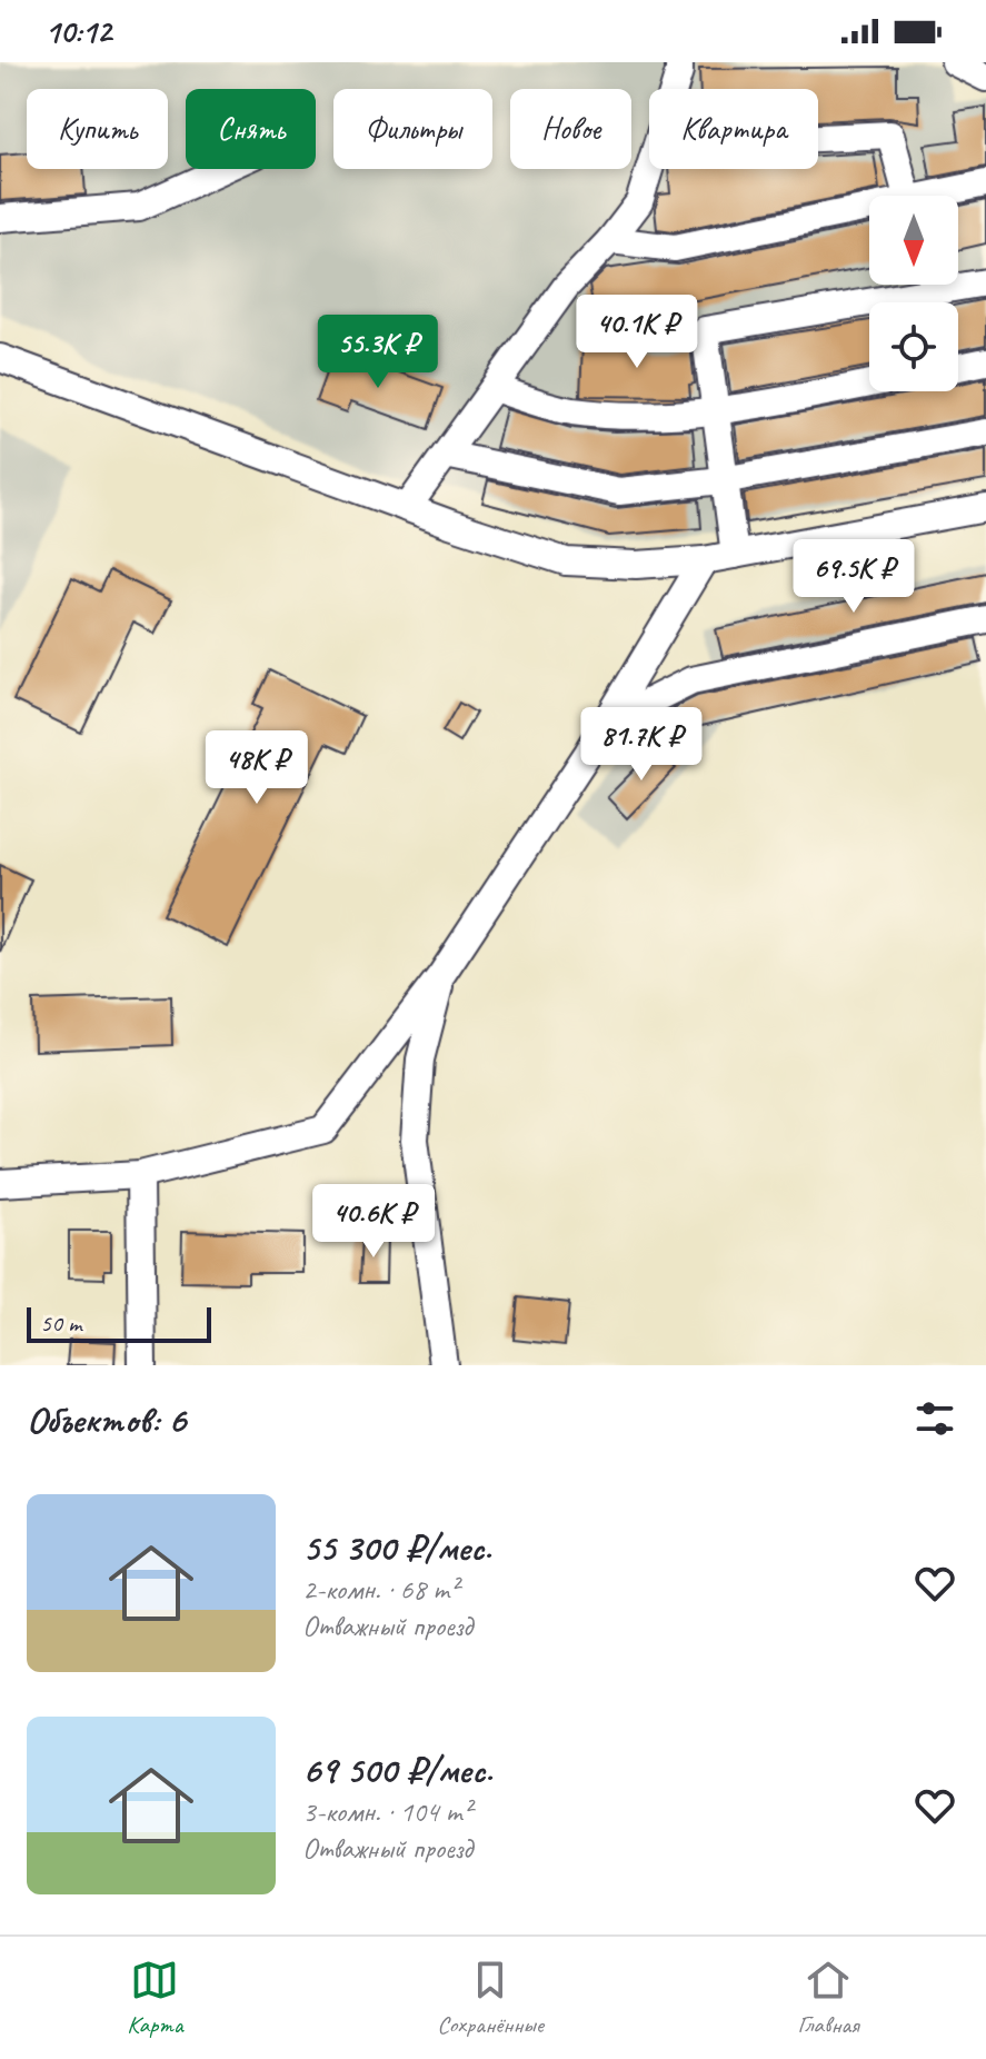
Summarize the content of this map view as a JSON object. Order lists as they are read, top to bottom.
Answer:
{
  "scale_bar": "50 m",
  "north": "bottom",
  "page": {
    "status": "10:12",
    "chip": [
      "Купить",
      "Снять",
      "Фильтры",
      "Новое",
      "Квартира"
    ],
    "price": [
      "40.1K ₽",
      "55.3K ₽",
      "69.5K ₽",
      "81.7K ₽",
      "48K ₽",
      "40.6K ₽"
    ],
    "scale": "50 m",
    "heading": "Объектов: 6",
    "list": [
      {
        "name": "55 300 ₽/мес.",
        "note": "2-комн. · 68 m² · Отважный проезд"
      },
      {
        "name": "69 500 ₽/мес.",
        "note": "3-комн. · 104 m² · Отважный проезд"
      }
    ],
    "tabs": ["Карта", "Сохранённые", "Главная"]
  }
}
